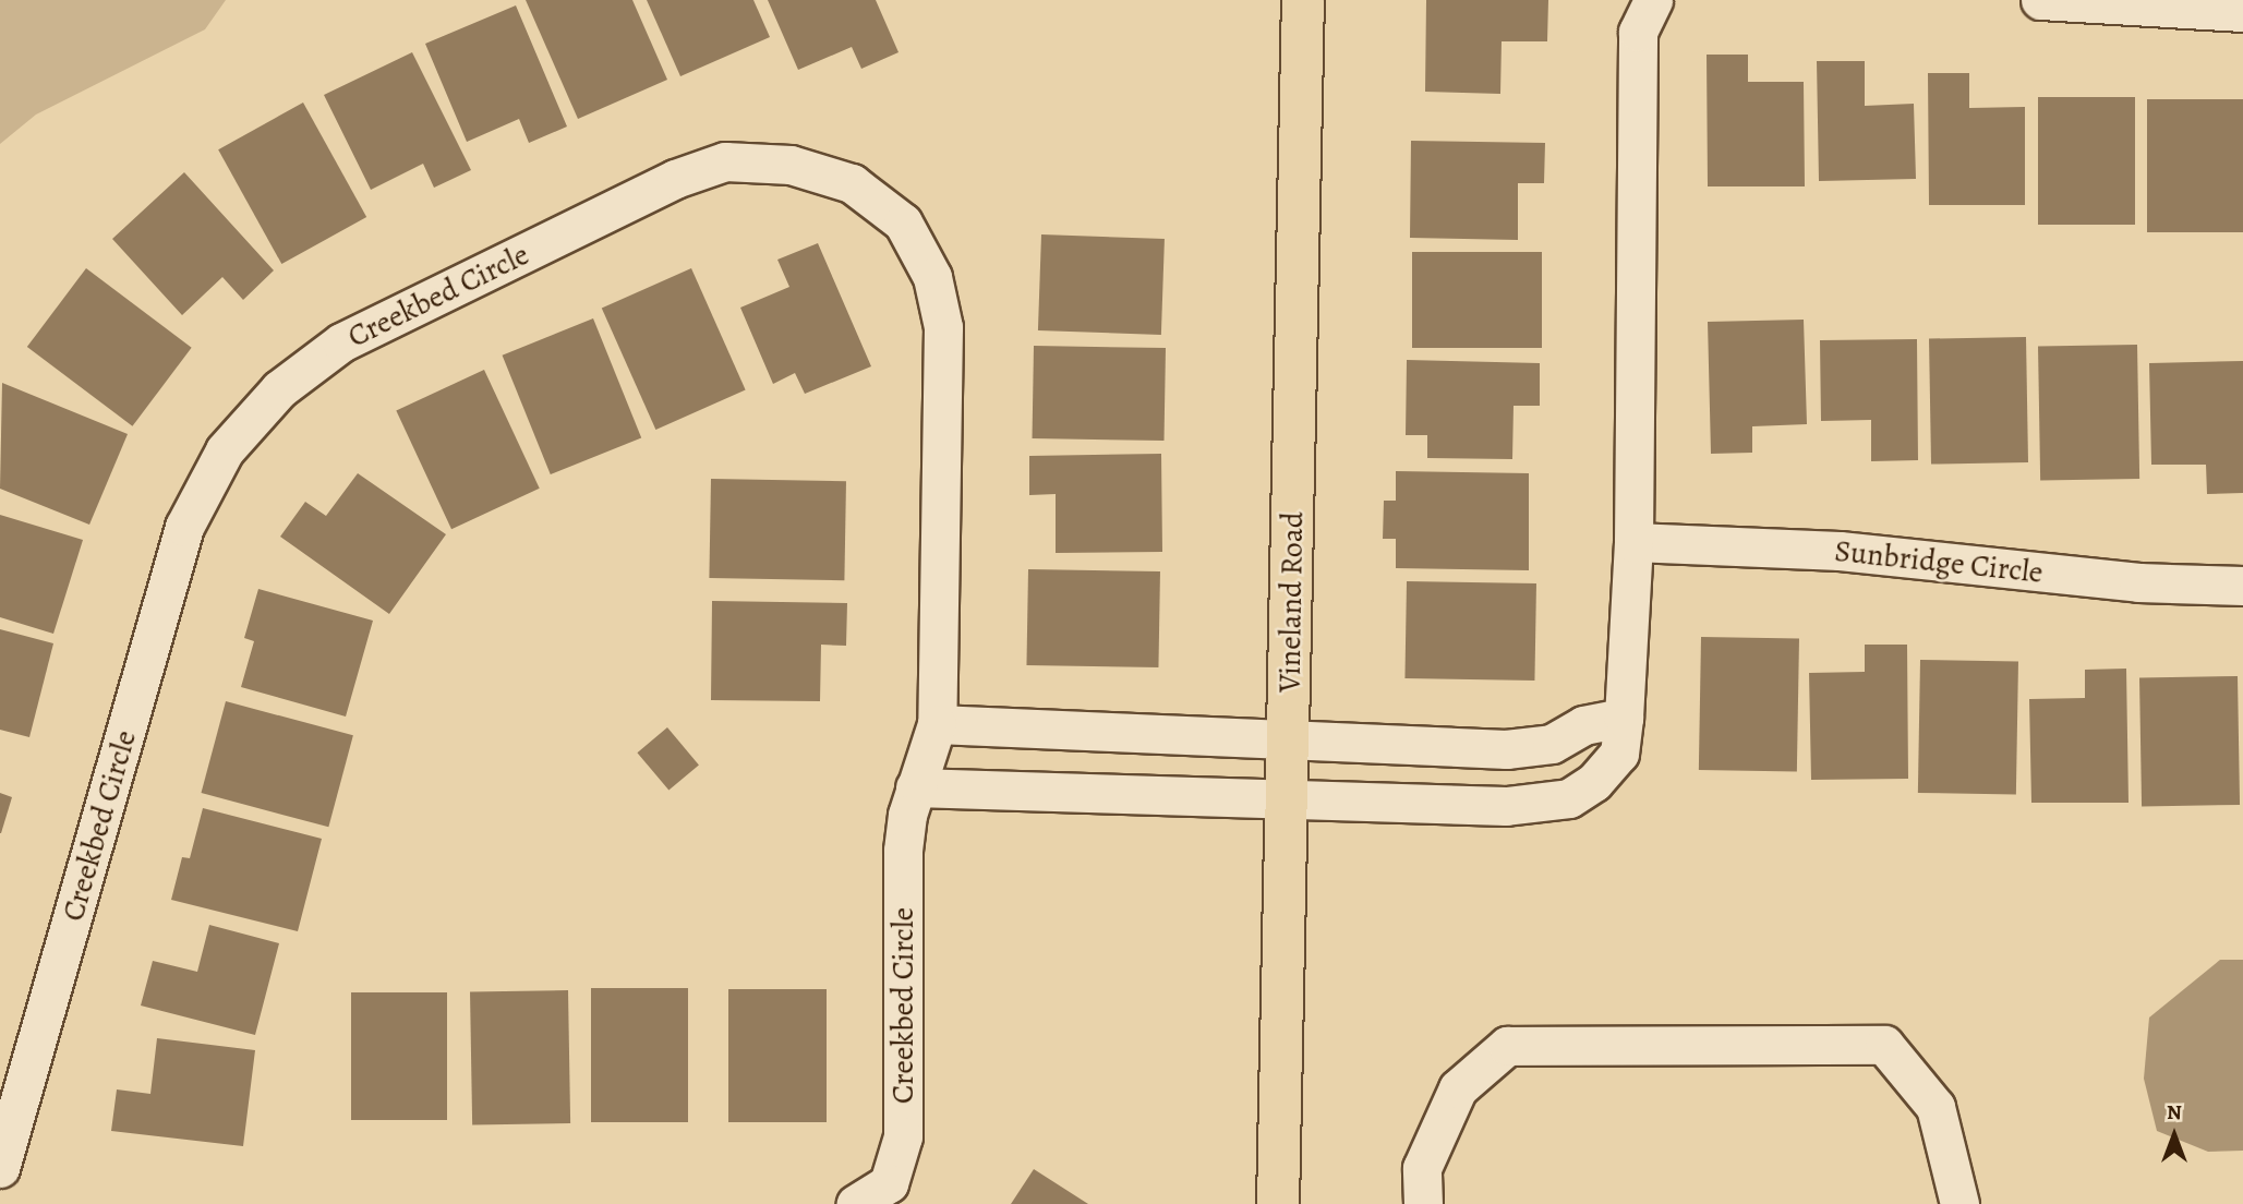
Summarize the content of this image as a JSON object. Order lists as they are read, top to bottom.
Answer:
{
  "streets": {
    "main road": ["Vineland Road"],
    "street": ["Creekbed Circle", "Sunbridge Circle"]
  },
  "north": "top"
}
